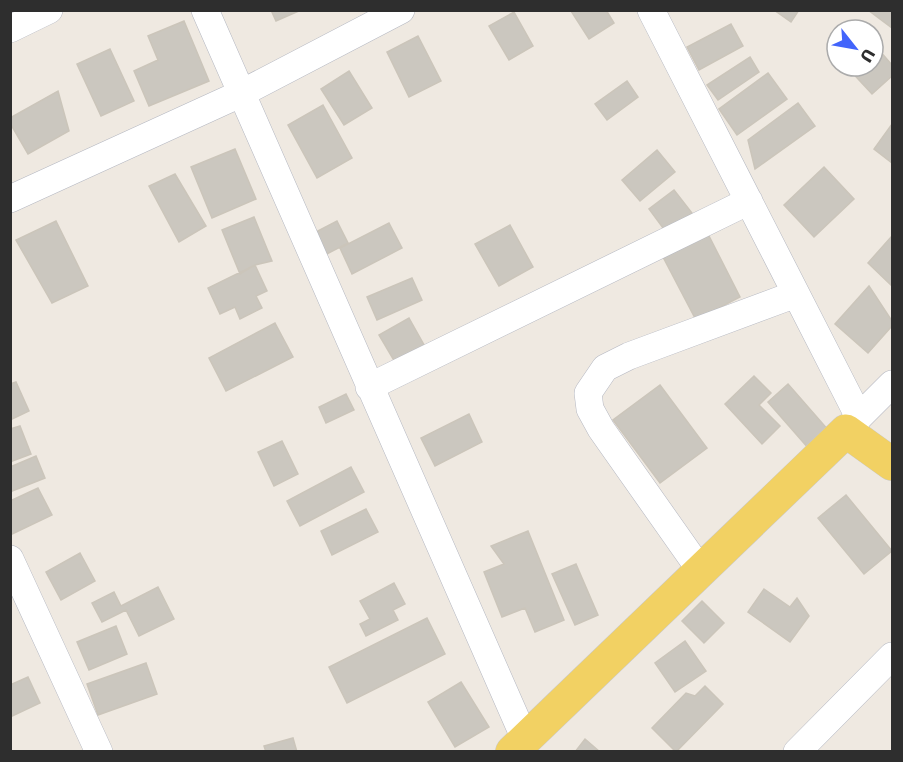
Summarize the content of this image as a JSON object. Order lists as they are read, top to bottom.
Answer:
{
  "north": "bottom right"
}
